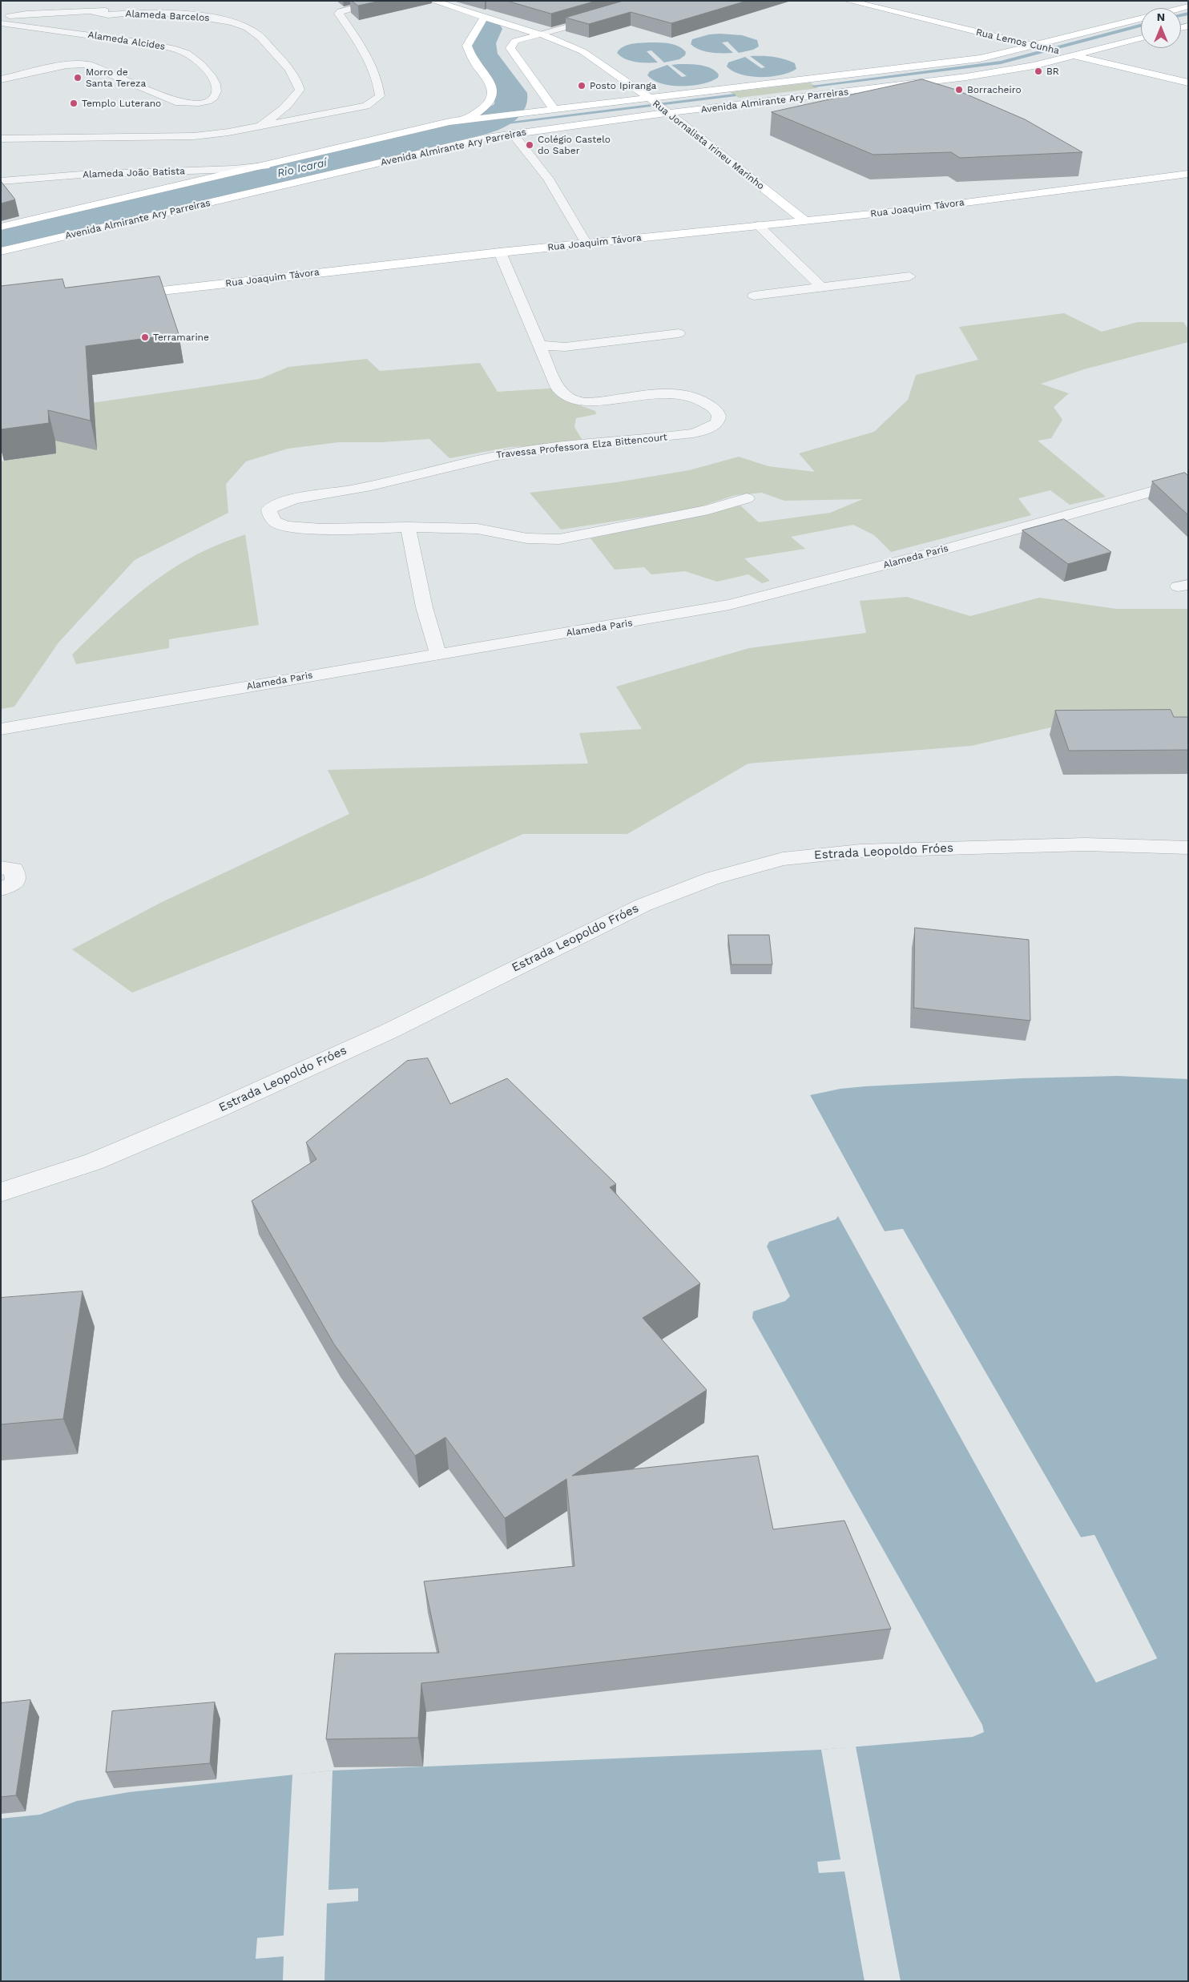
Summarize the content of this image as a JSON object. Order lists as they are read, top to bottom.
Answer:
{
  "streets": {
    "main road": [
      "Rua Lemos Cunha",
      "Avenida Almirante Ary Parreiras",
      "Rua Jornalista Irineu Marinho",
      "Rua Joaquim Távora"
    ],
    "street": [
      "Alameda Barcelos",
      "Alameda Alcides",
      "Alameda João Batista",
      "Travessa Professora Elza Bittencourt",
      "Alameda Paris",
      "Estrada Leopoldo Fróes"
    ]
  },
  "crossings": [
    ["Rua Lemos Cunha", "Avenida Almirante Ary Parreiras"],
    ["Avenida Almirante Ary Parreiras", "Rua Jornalista Irineu Marinho"],
    ["Avenida Almirante Ary Parreiras", "Alameda João Batista"],
    ["Rua Jornalista Irineu Marinho", "Rua Joaquim Távora"],
    ["Rua Joaquim Távora", "Travessa Professora Elza Bittencourt"]
  ],
  "water": ["Rio Icaraí"],
  "places": [
    "BR",
    "Morro de Santa Tereza",
    "Posto Ipiranga",
    "Borracheiro",
    "Templo Luterano",
    "Colégio Castelo do Saber",
    "Terramarine"
  ],
  "north": "top"
}
